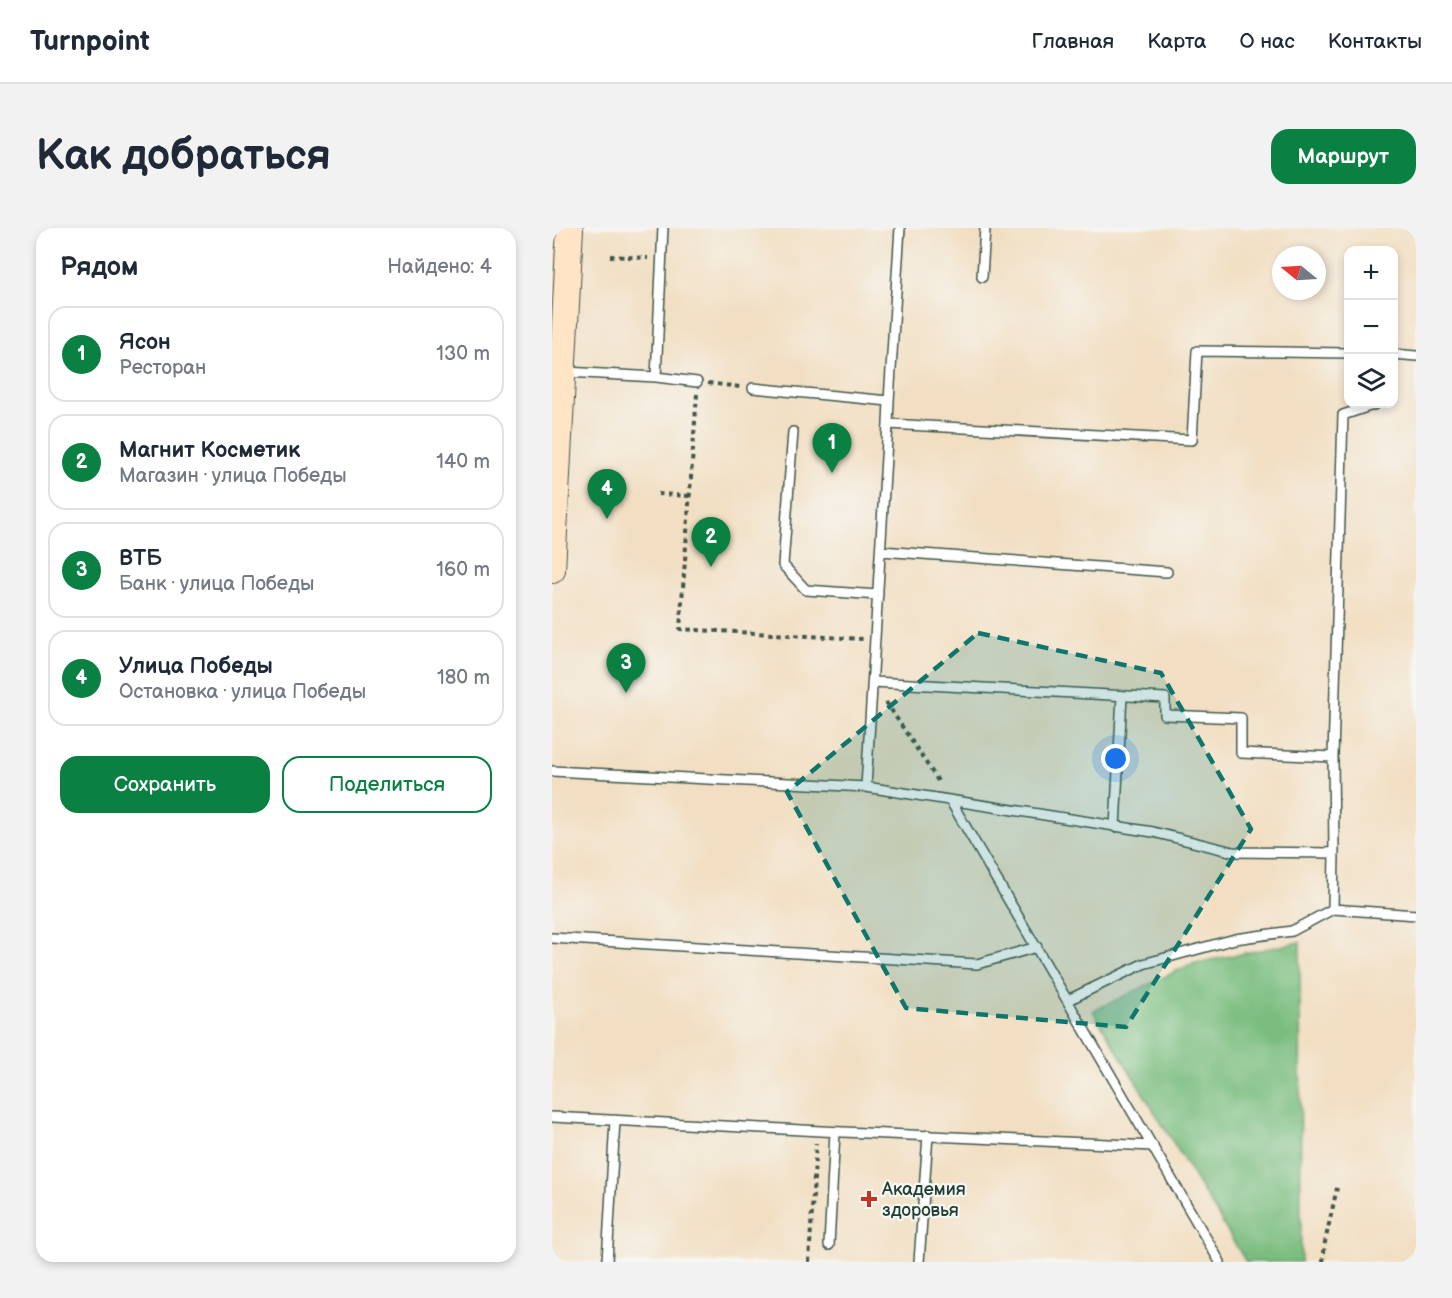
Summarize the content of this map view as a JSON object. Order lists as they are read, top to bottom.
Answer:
{
  "places": {
    "health": ["Академия здоровья"]
  },
  "north": "left",
  "page": {
    "header": "Turnpoint",
    "nav": [
      "Главная",
      "Карта",
      "О нас",
      "Контакты"
    ],
    "buttons": [
      "Маршрут",
      ["Сохранить", "Поделиться"]
    ],
    "title": "Как добраться",
    "heading": ["Рядом", "Найдено: 4"],
    "map_buttons": ["+", "−"],
    "list": [
      {
        "mark": "1",
        "name": "Ясон",
        "note": "Ресторан",
        "value": "130 m"
      },
      {
        "mark": "2",
        "name": "Магнит Косметик",
        "note": "Магазин · улица Победы",
        "value": "140 m"
      },
      {
        "mark": "3",
        "name": "ВТБ",
        "note": "Банк · улица Победы",
        "value": "160 m"
      },
      {
        "mark": "4",
        "name": "Улица Победы",
        "note": "Остановка · улица Победы",
        "value": "180 m"
      }
    ],
    "pins": [
      "1",
      "4",
      "2",
      "3"
    ]
  }
}
